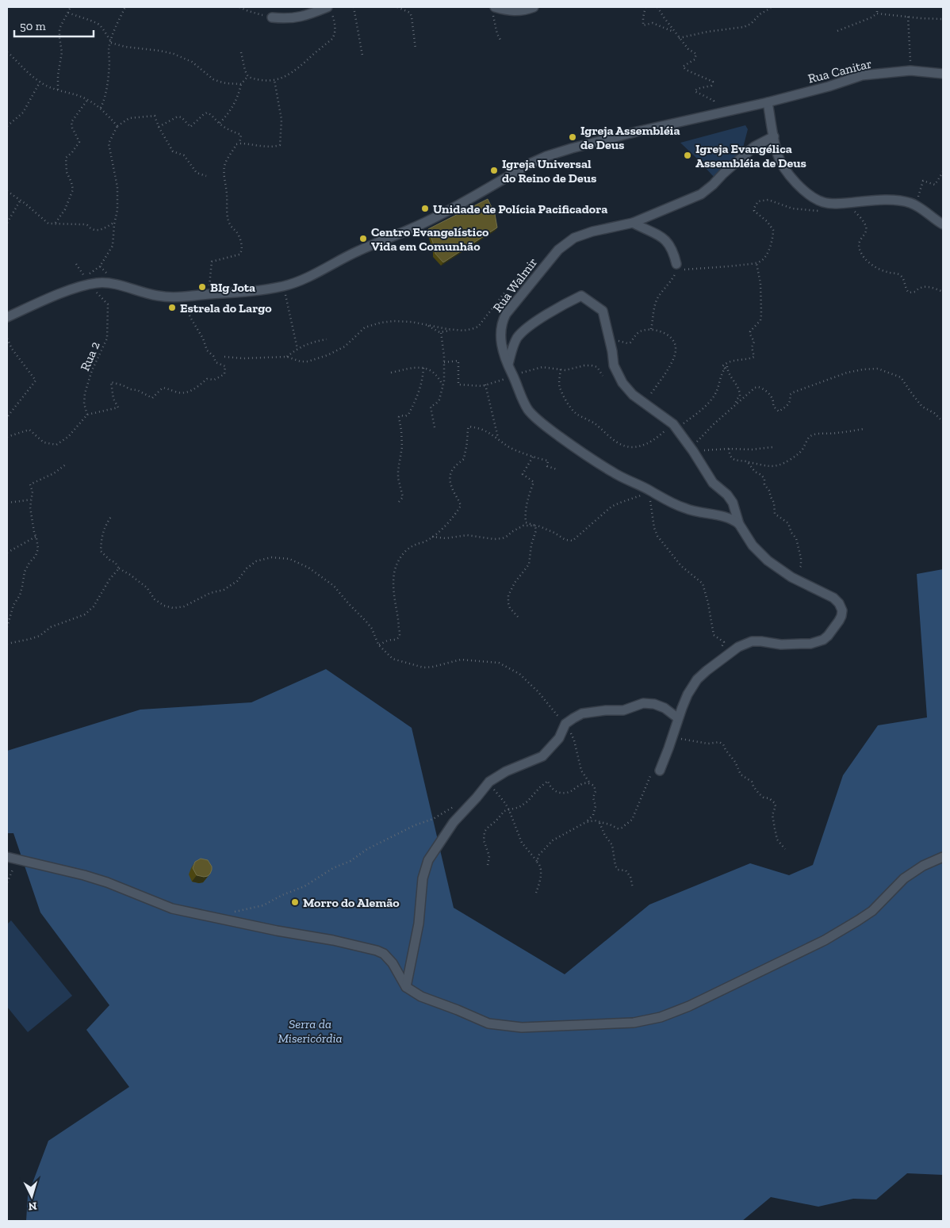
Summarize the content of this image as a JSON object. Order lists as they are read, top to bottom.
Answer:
{
  "streets": {
    "street": ["Rua Canitar", "Rua Walmir"],
    "path": ["Rua 2"]
  },
  "crossings": [
    ["Rua Canitar", "Rua 2"]
  ],
  "parks": ["Serra da Misericórdia"],
  "places": [
    "Igreja Assembléia de Deus",
    "Igreja Evangélica Assembléia de Deus",
    "Igreja Universal do Reino de Deus",
    "Unidade de Polícia Pacificadora",
    "Centro Evangelístico Vida em Comunhão",
    "BIg Jota",
    "Estrela do Largo",
    "Morro do Alemão"
  ],
  "scale_bar": "50 m",
  "north": "bottom"
}
